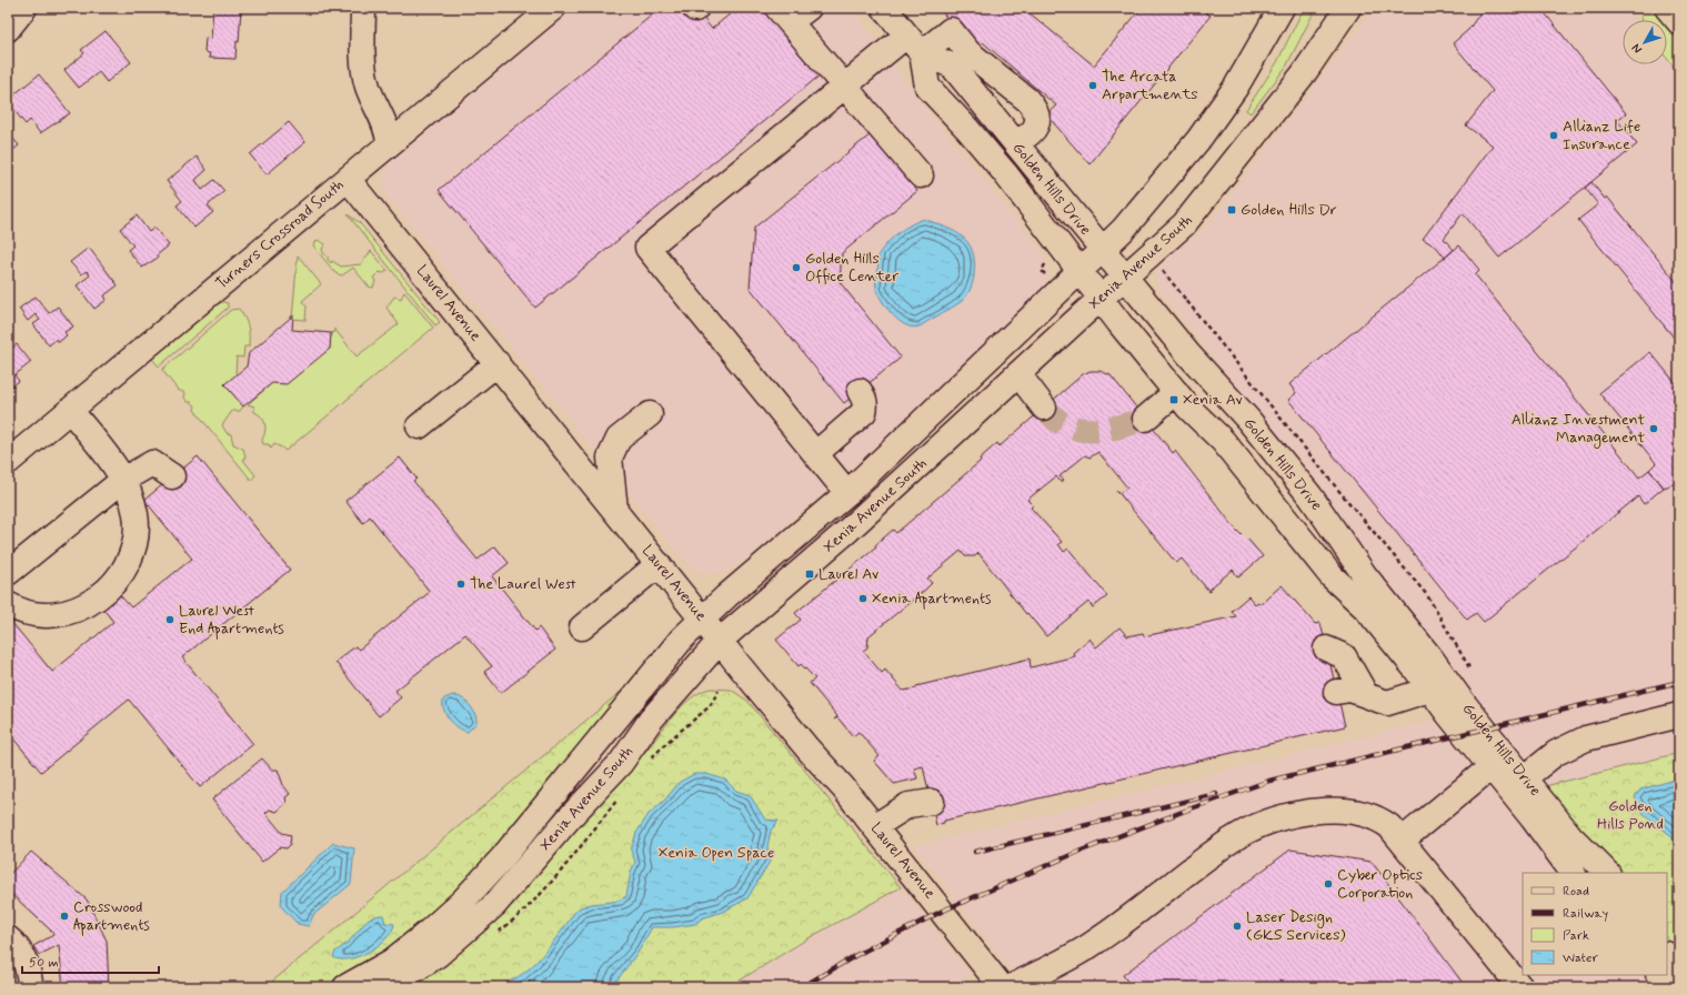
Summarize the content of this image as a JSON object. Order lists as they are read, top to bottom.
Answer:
{
  "streets": {
    "main road": [
      "Golden Hills Drive",
      "Turners Crossroad South",
      "Xenia Avenue South",
      "Laurel Avenue"
    ]
  },
  "crossings": [
    ["Golden Hills Drive", "Xenia Avenue South"],
    ["Turners Crossroad South", "Laurel Avenue"],
    ["Xenia Avenue South", "Laurel Avenue"]
  ],
  "parks": ["Golden Hills Pond", "Xenia Open Space"],
  "places": {
    "other": [
      "The Arcata Arpartments",
      "Allianz Life Insurance",
      "Golden Hills Office Center",
      "Allianz Investment Management",
      "The Laurel West",
      "Xenia Apartments",
      "Laurel West End Apartments",
      "Cyber Optics Corporation",
      "Crosswood Apartments",
      "Laser Design (GKS Services)"
    ],
    "transit": ["Golden Hills Dr", "Xenia Av", "Laurel Av"]
  },
  "legend": [
    "Road",
    "Railway",
    "Park",
    "Water"
  ],
  "scale_bar": "50 m",
  "north": "bottom left"
}
